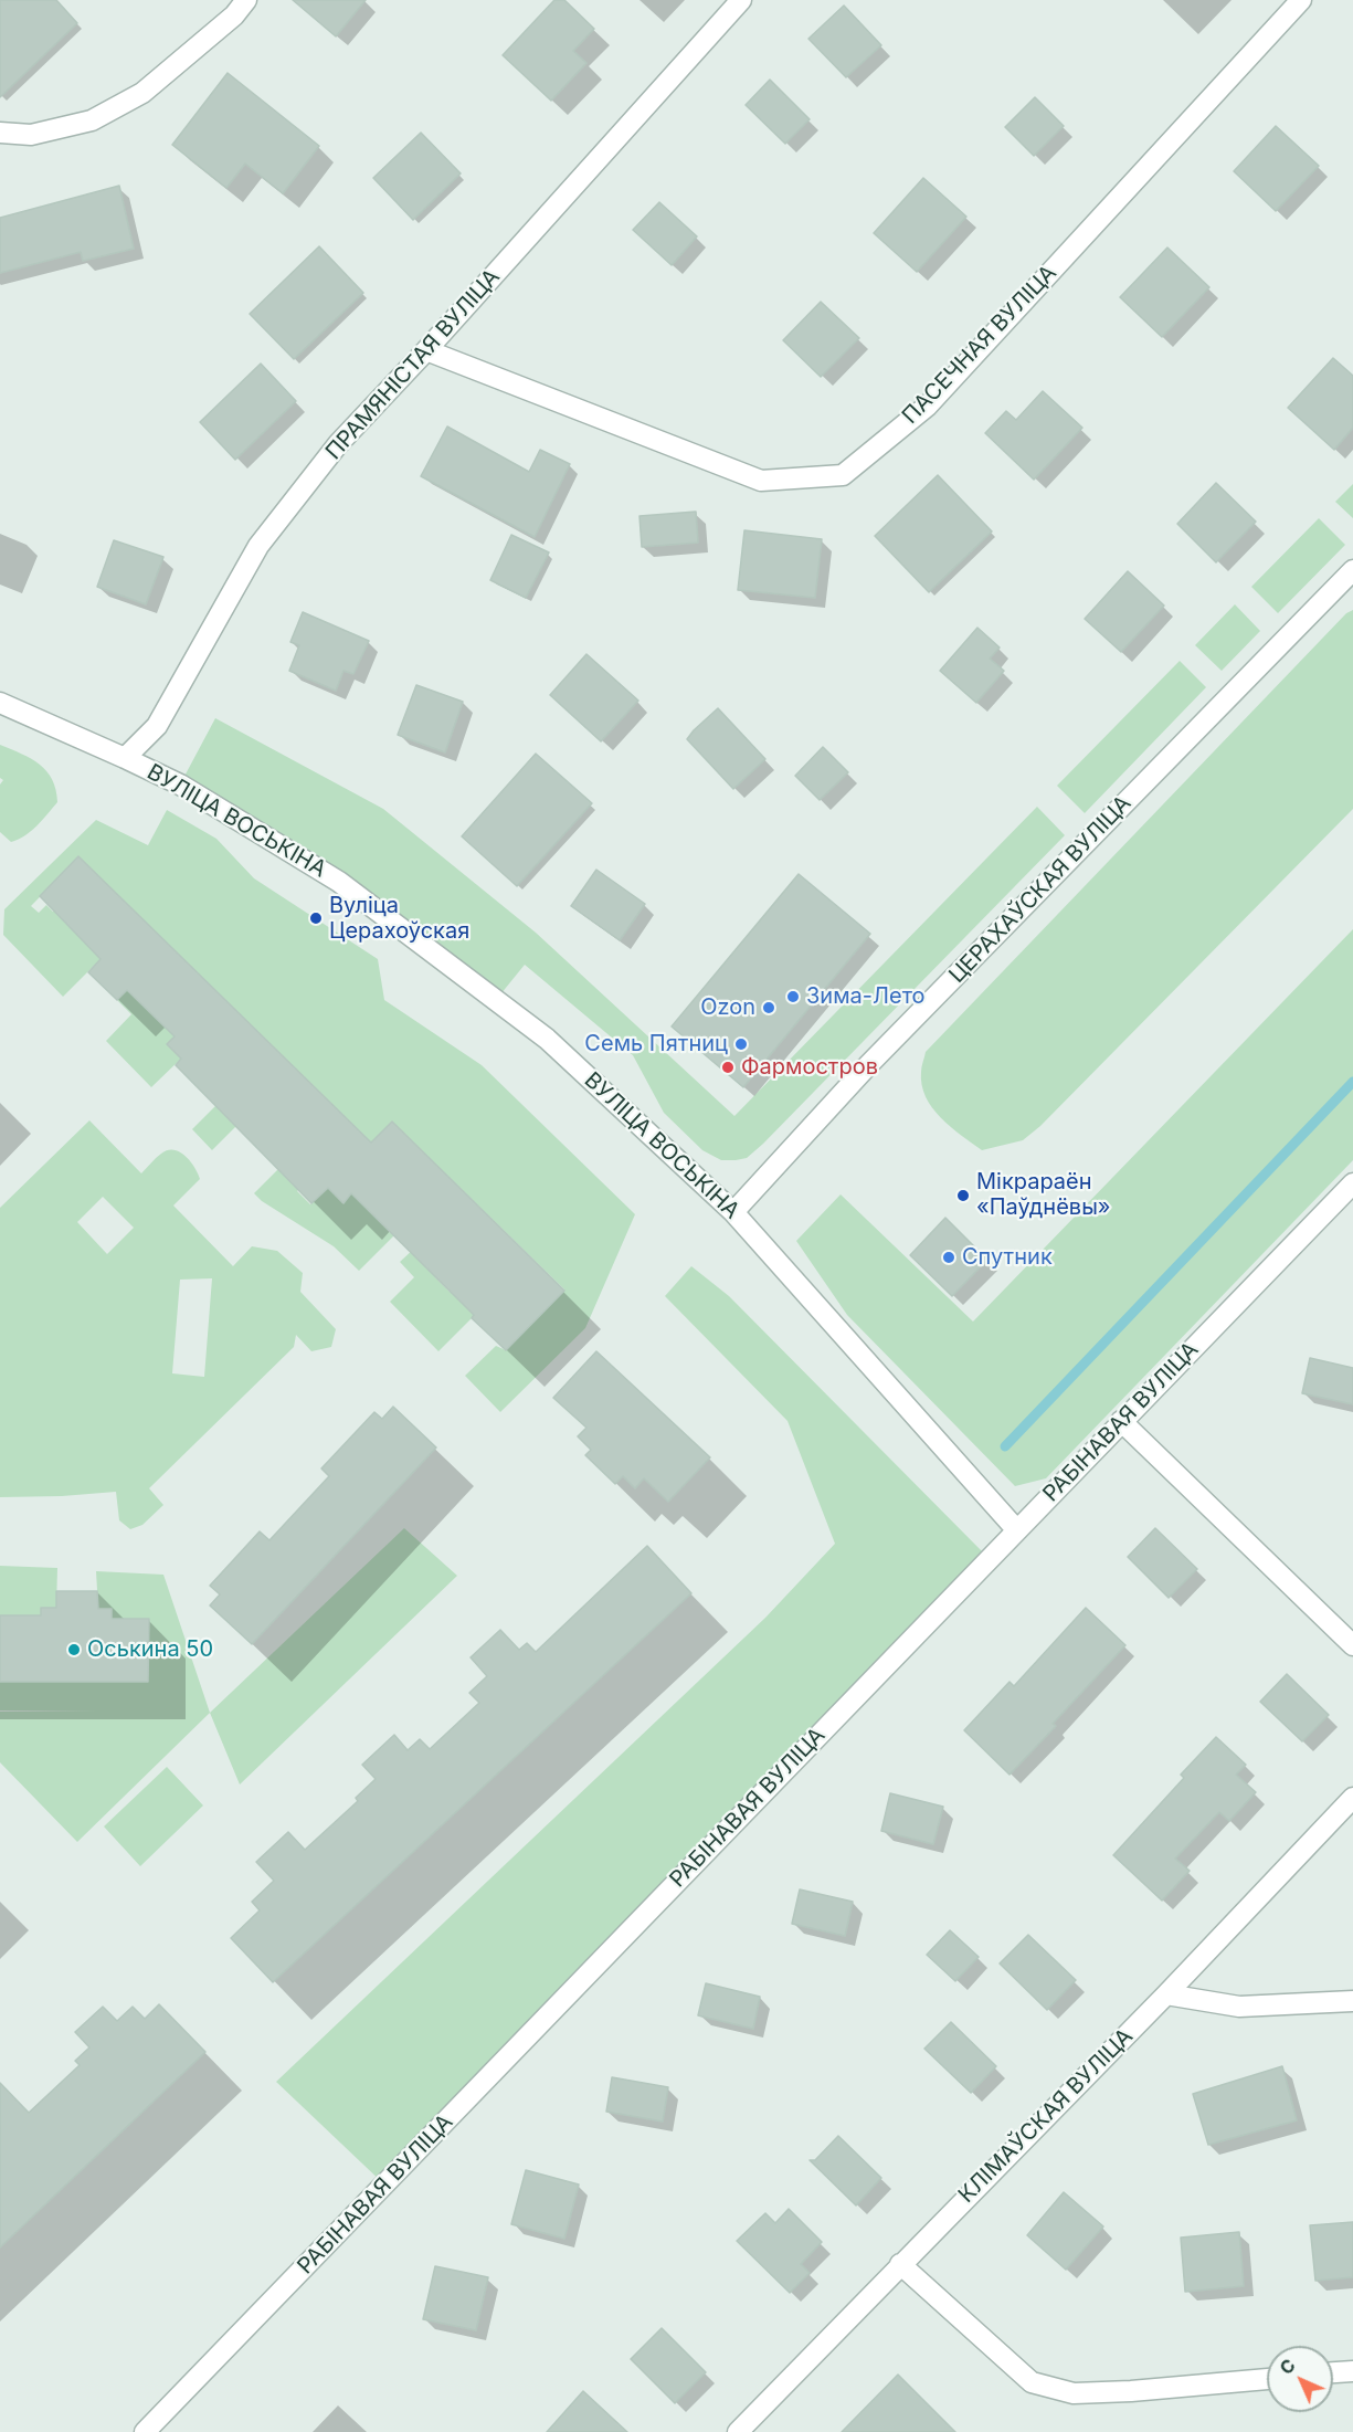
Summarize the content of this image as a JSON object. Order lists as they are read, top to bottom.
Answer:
{
  "streets": {
    "street": [
      "ПАСЕЧНАЯ ВУЛІЦА",
      "ПРАМЯНІСТАЯ ВУЛІЦА",
      "ВУЛІЦА ВОСЬКІНА",
      "ЦЕРАХАЎСКАЯ ВУЛІЦА",
      "РАБІНАВАЯ ВУЛІЦА",
      "КЛІМАЎСКАЯ ВУЛІЦА"
    ]
  },
  "crossings": [
    ["ПАСЕЧНАЯ ВУЛІЦА", "ПРАМЯНІСТАЯ ВУЛІЦА"],
    ["ПРАМЯНІСТАЯ ВУЛІЦА", "ВУЛІЦА ВОСЬКІНА"],
    ["ВУЛІЦА ВОСЬКІНА", "ЦЕРАХАЎСКАЯ ВУЛІЦА"],
    ["ВУЛІЦА ВОСЬКІНА", "РАБІНАВАЯ ВУЛІЦА"]
  ],
  "places": [
    "Вуліца Церахоўская",
    "Зима-Лето",
    "Ozon",
    "Семь Пятниц",
    "Фармостров",
    "Мікрараён «Паўднёвы»",
    "Спутник",
    "Оськина 50"
  ],
  "north": "top left"
}
